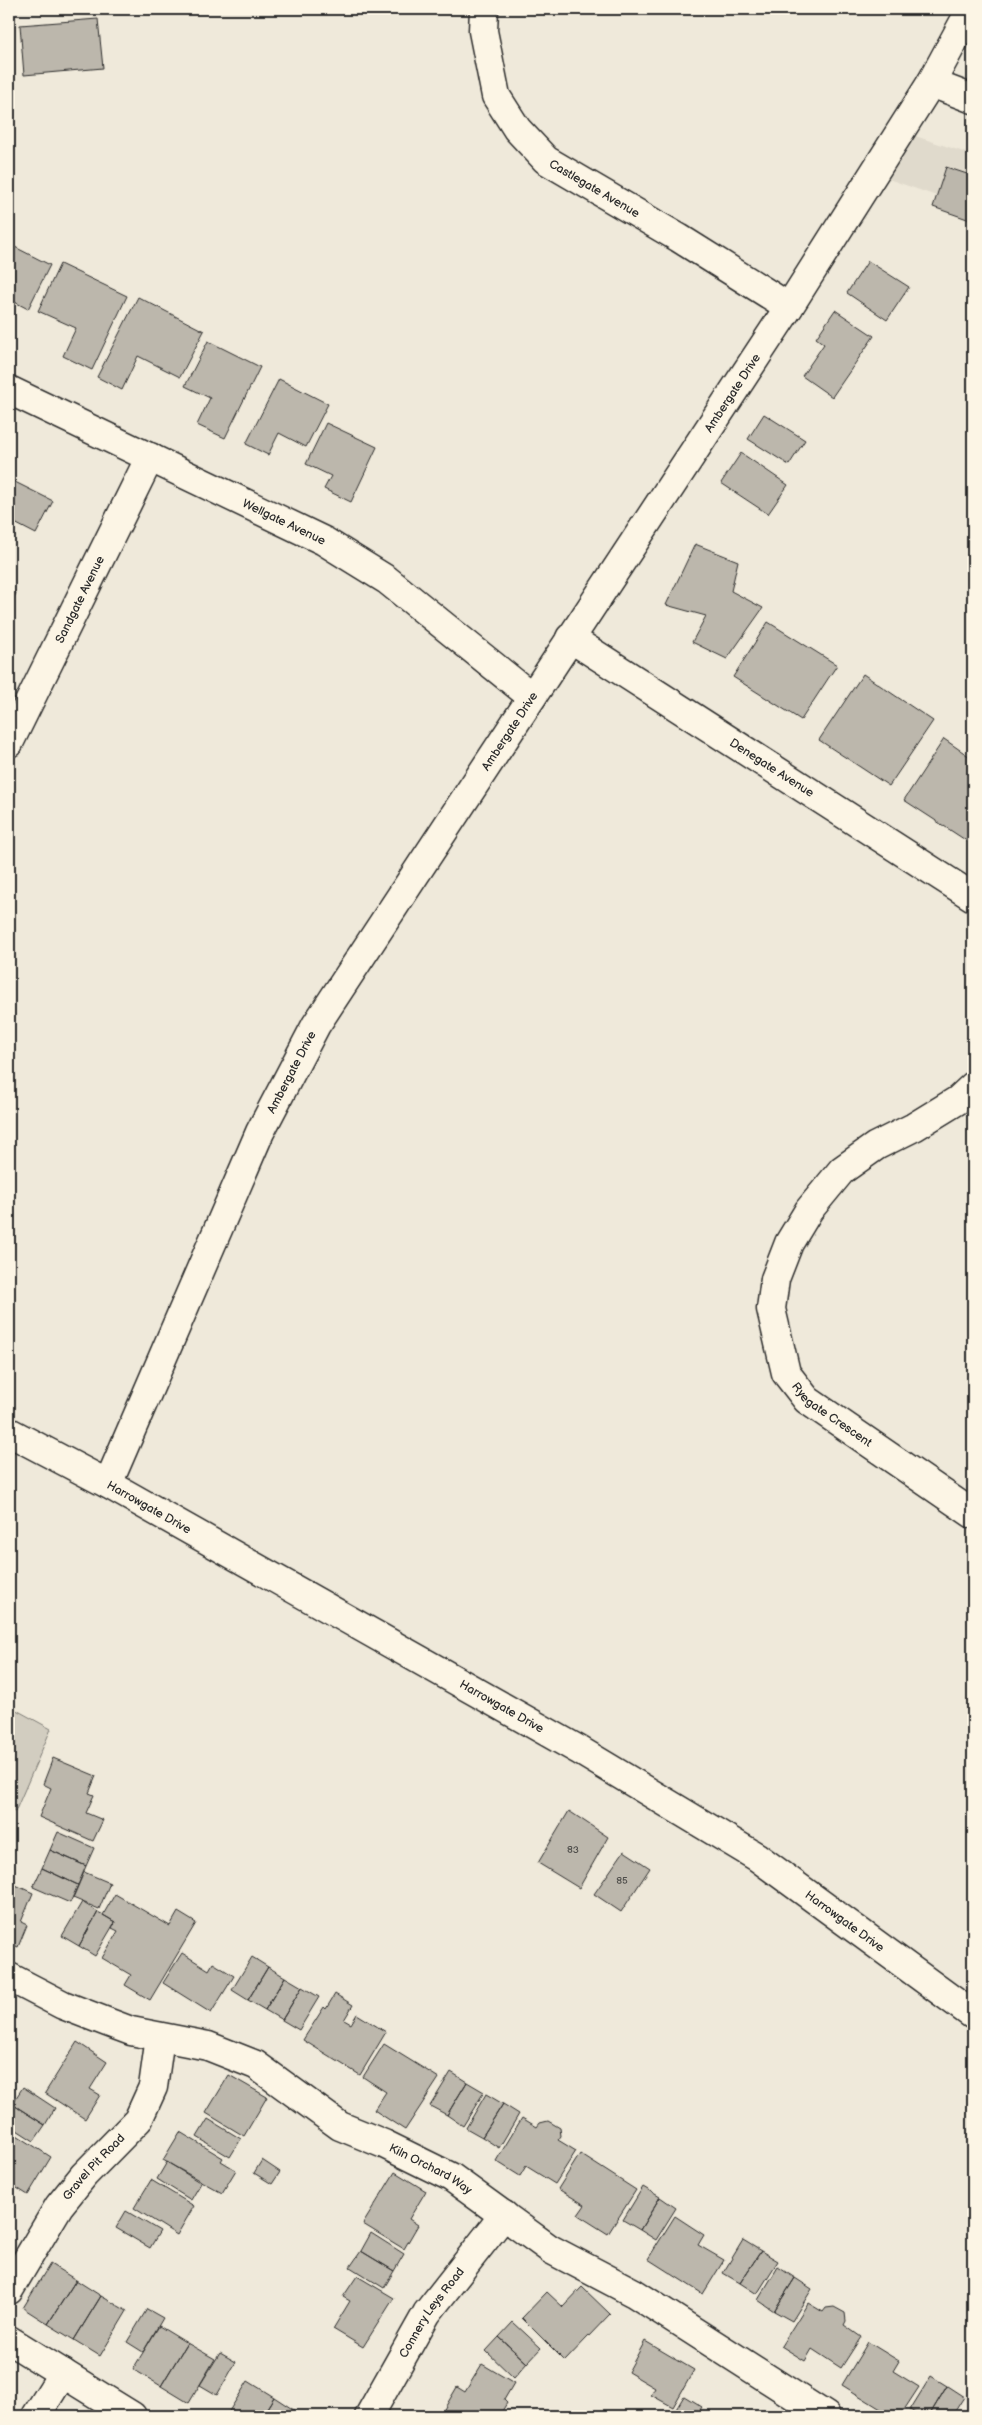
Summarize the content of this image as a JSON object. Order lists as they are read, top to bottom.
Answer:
{
  "streets": {
    "street": [
      "Castlegate Avenue",
      "Ambergate Drive",
      "Wellgate Avenue",
      "Sandgate Avenue",
      "Denegate Avenue",
      "Ryegate Crescent",
      "Harrowgate Drive",
      "Gravel Pit Road",
      "Kiln Orchard Way",
      "Connery Leys Road"
    ]
  },
  "crossings": [
    ["Castlegate Avenue", "Ambergate Drive"],
    ["Ambergate Drive", "Wellgate Avenue"],
    ["Ambergate Drive", "Denegate Avenue"],
    ["Ambergate Drive", "Harrowgate Drive"],
    ["Wellgate Avenue", "Sandgate Avenue"],
    ["Gravel Pit Road", "Kiln Orchard Way"],
    ["Kiln Orchard Way", "Connery Leys Road"]
  ],
  "house_numbers": ["83", "85"]
}
